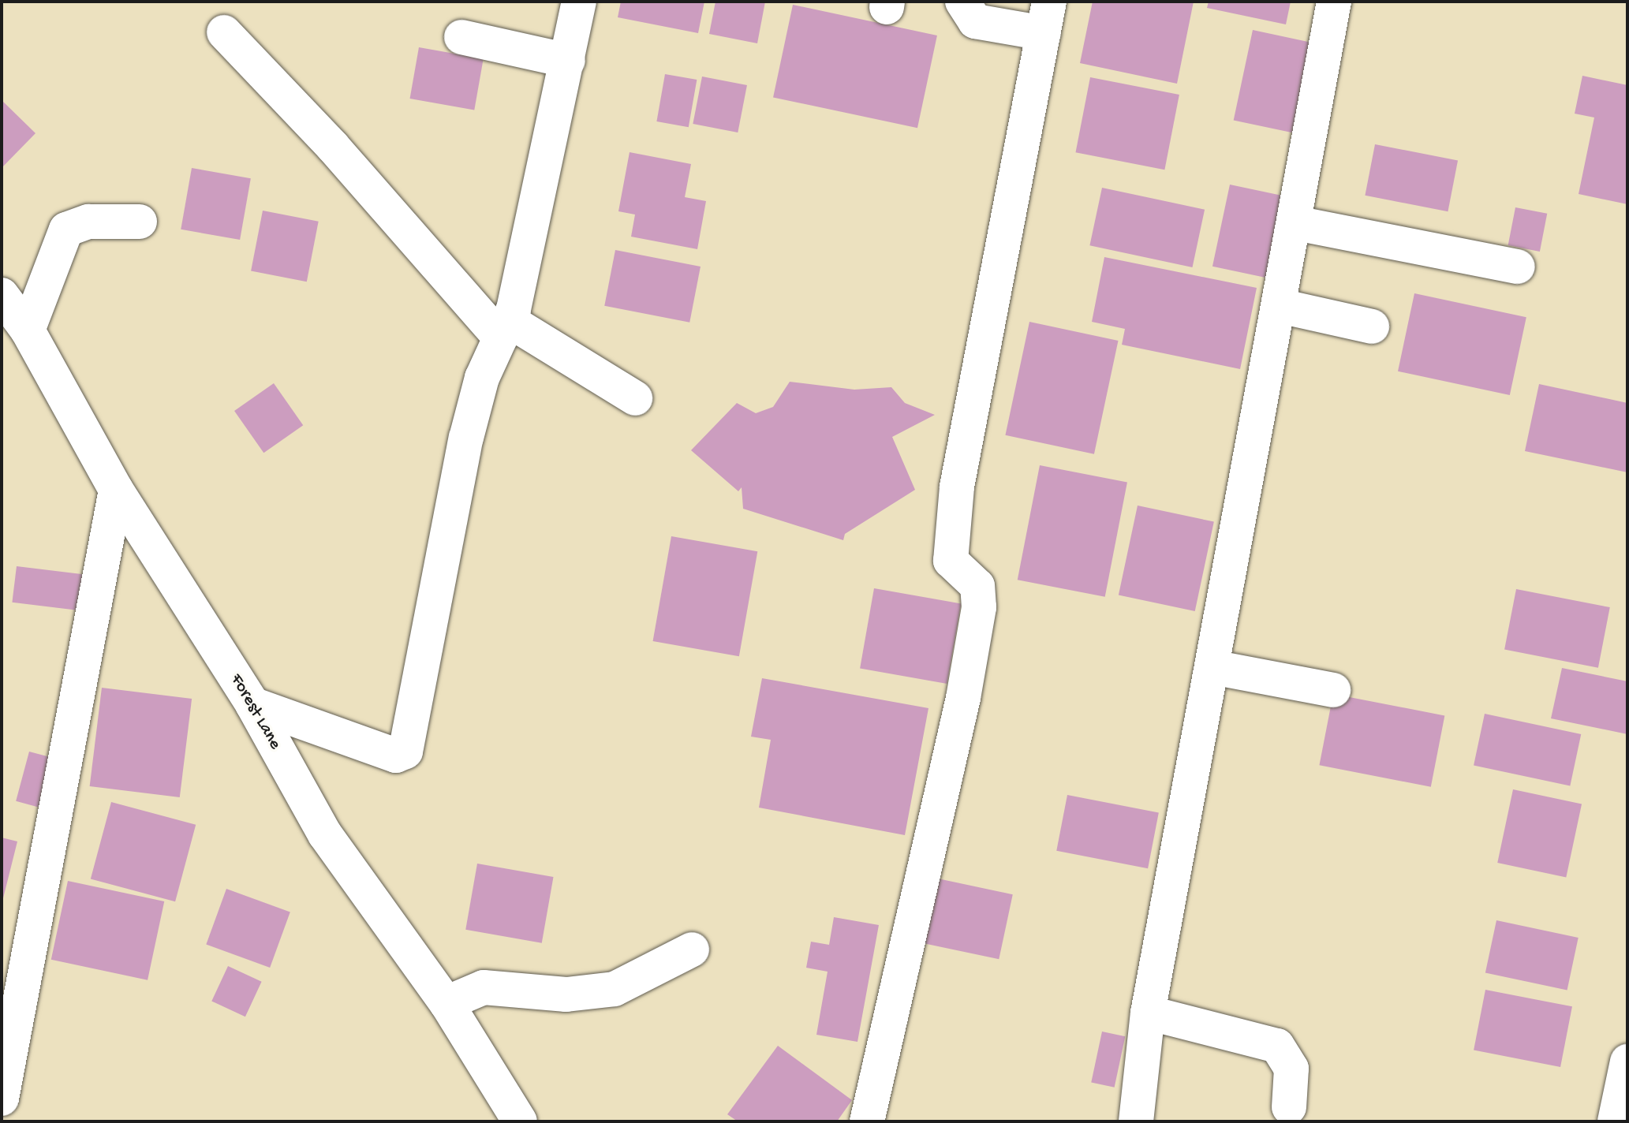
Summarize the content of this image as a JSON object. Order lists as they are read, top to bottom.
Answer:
{
  "streets": {
    "street": ["Forest Lane"]
  }
}
